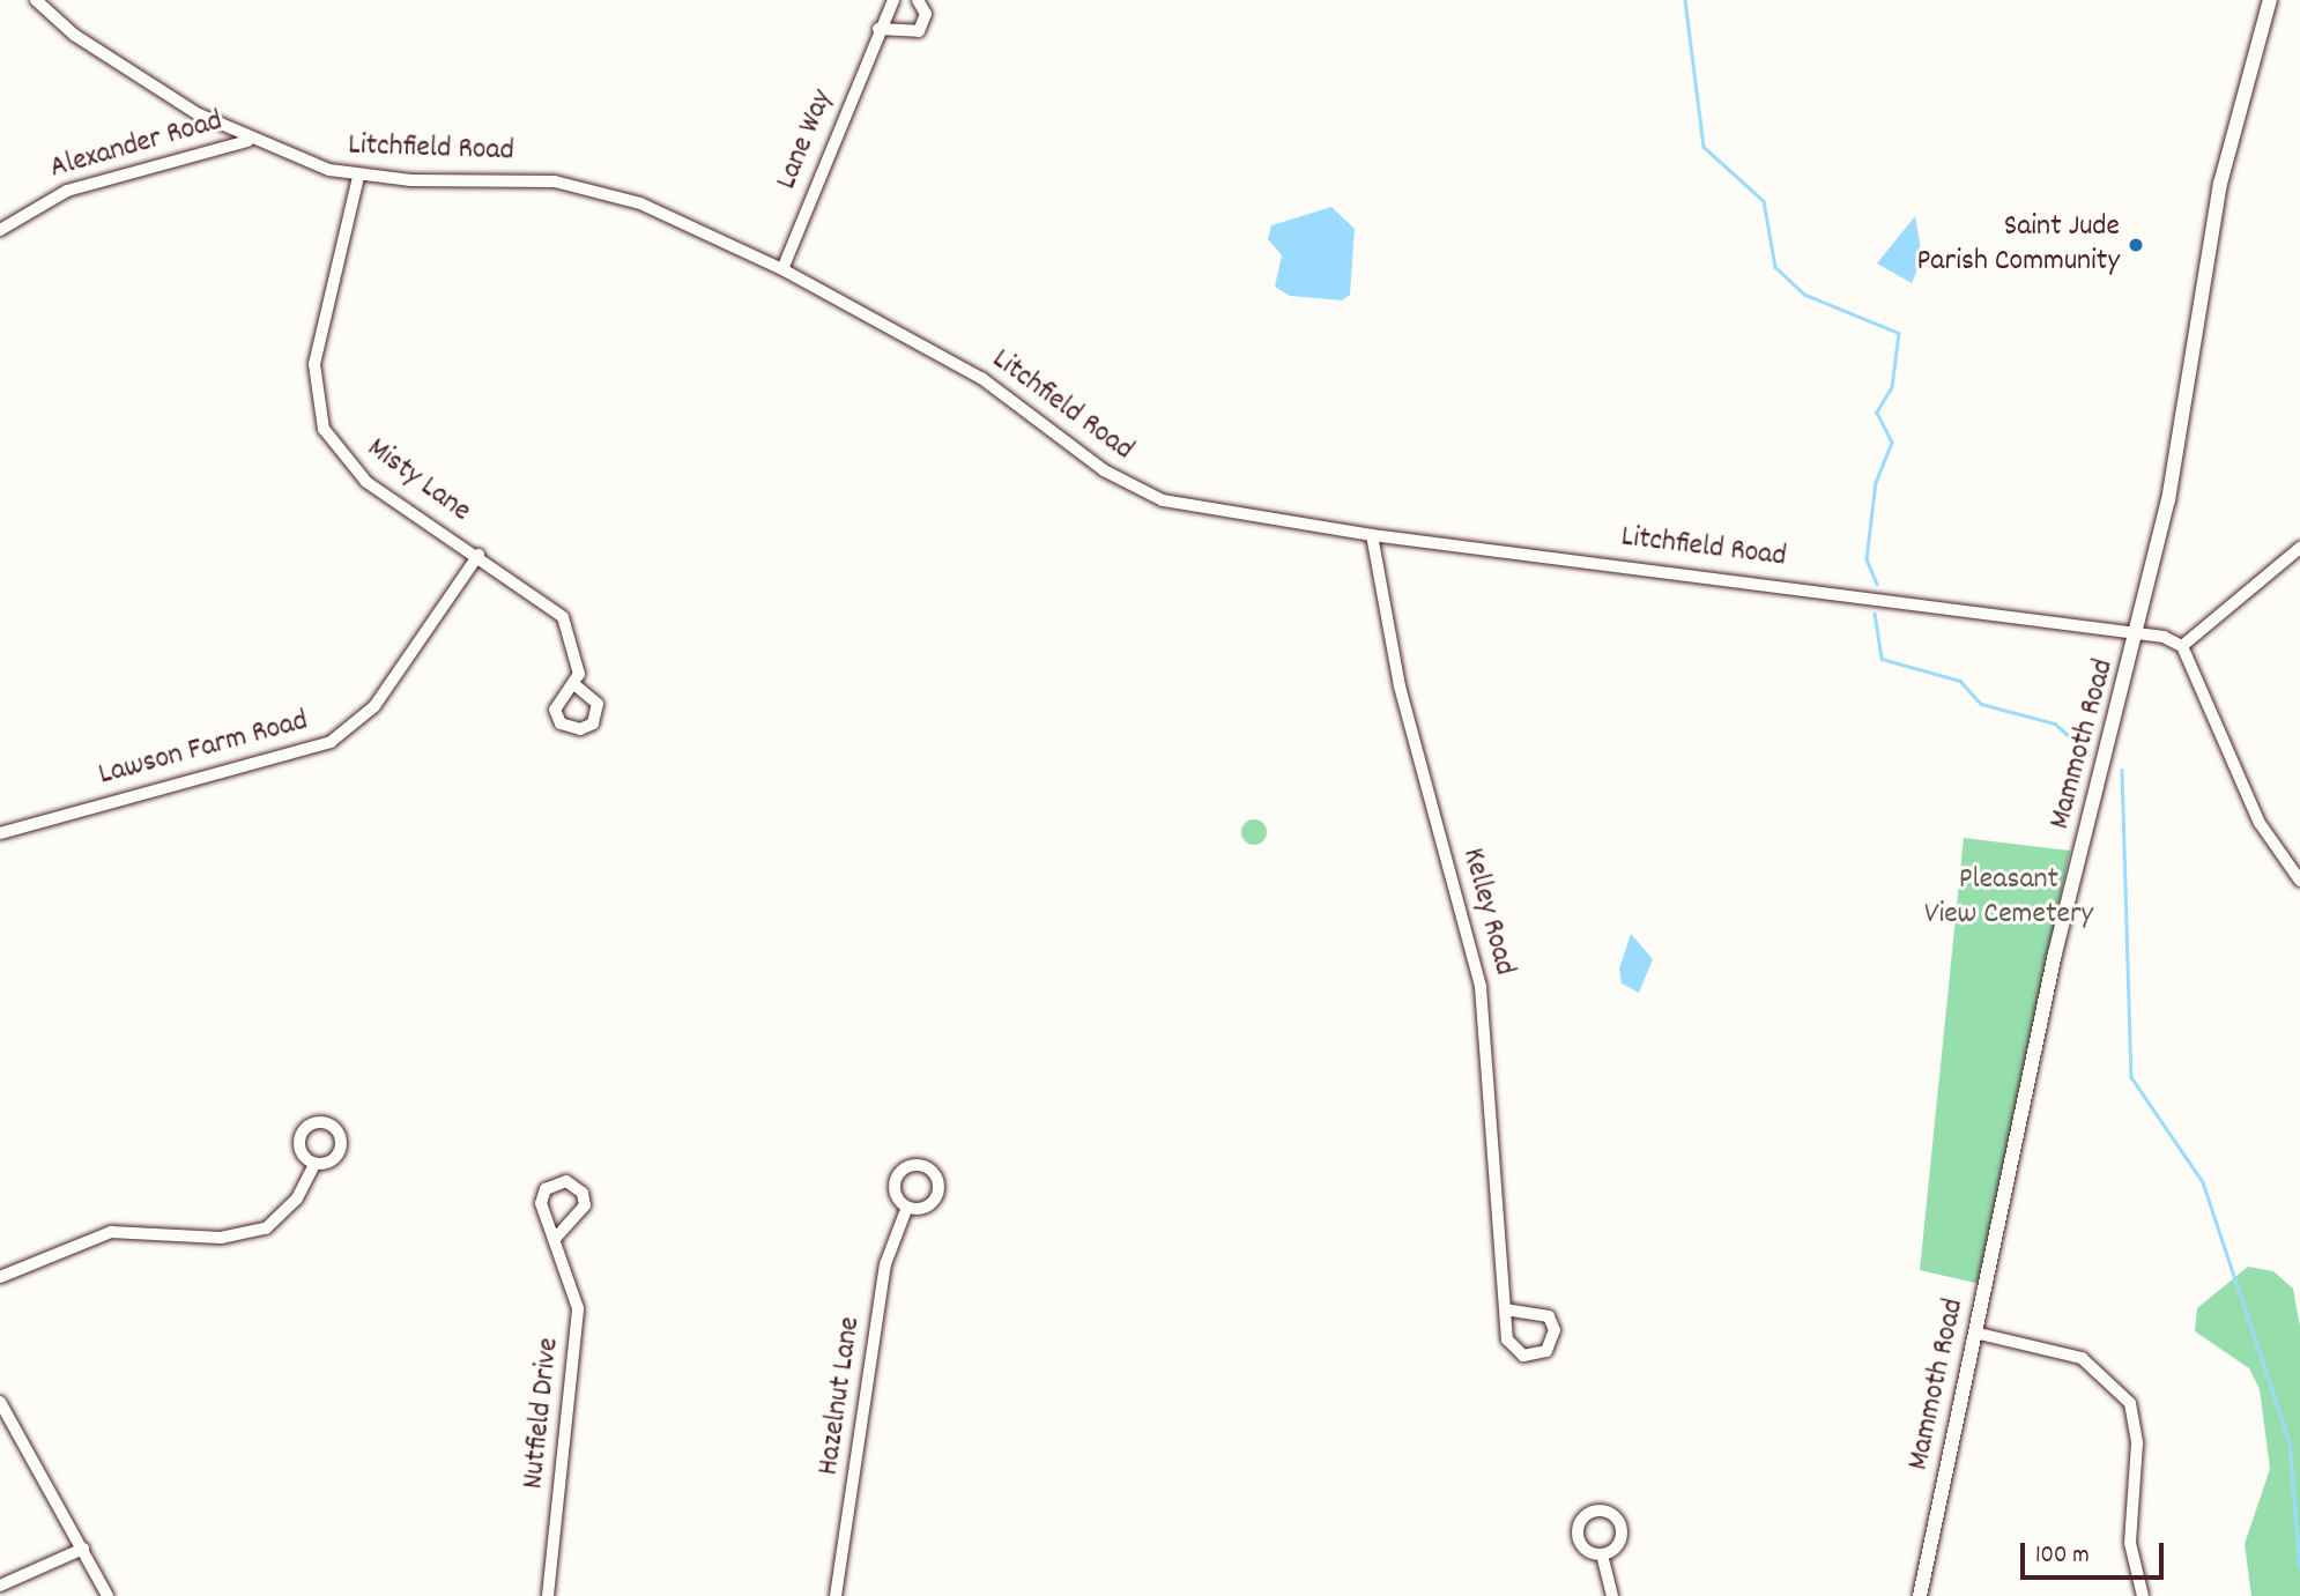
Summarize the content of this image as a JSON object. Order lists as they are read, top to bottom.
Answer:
{
  "streets": {
    "main road": ["Mammoth Road"],
    "street": [
      "Lane Way",
      "Alexander Road",
      "Litchfield Road",
      "Misty Lane",
      "Lawson Farm Road",
      "Kelley Road",
      "Hazelnut Lane",
      "Nutfield Drive"
    ]
  },
  "crossings": [
    ["Lane Way", "Litchfield Road"],
    ["Alexander Road", "Litchfield Road"],
    ["Litchfield Road", "Misty Lane"],
    ["Litchfield Road", "Mammoth Road"],
    ["Litchfield Road", "Kelley Road"],
    ["Misty Lane", "Lawson Farm Road"]
  ],
  "parks": ["Pleasant View Cemetery"],
  "places": ["Saint Jude Parish Community"],
  "scale_bar": "100 m"
}
